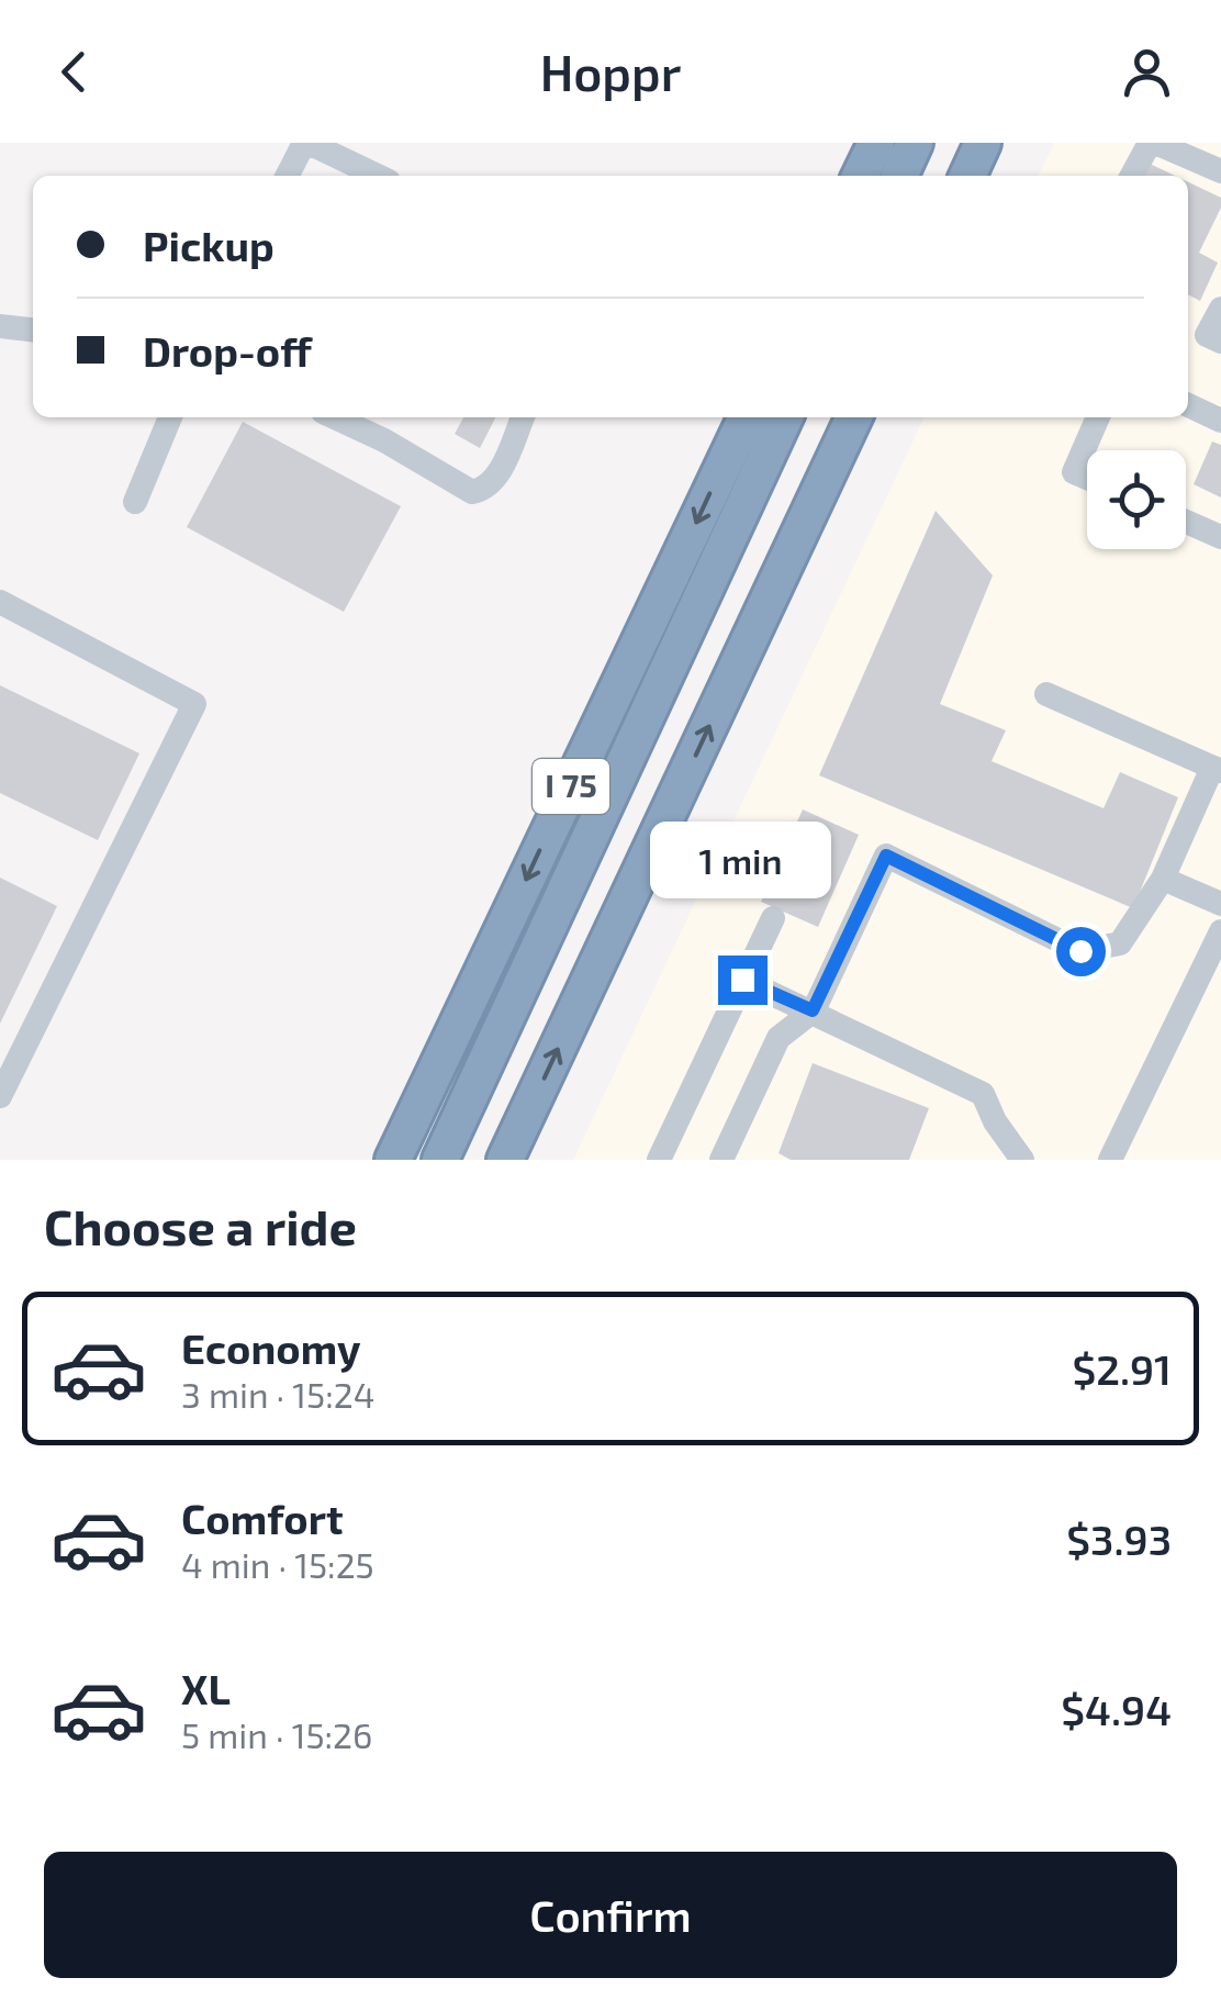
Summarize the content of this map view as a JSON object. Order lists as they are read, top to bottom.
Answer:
{
  "streets": {
    "highway": ["I 75"]
  },
  "page": {
    "header": "Hoppr",
    "banner": ["Pickup", "Drop-off"],
    "bubble": "1 min",
    "heading": "Choose a ride",
    "list": [
      {
        "name": "Economy",
        "note": "3 min · 15:24",
        "value": "$2.91"
      },
      {
        "name": "Comfort",
        "note": "4 min · 15:25",
        "value": "$3.93"
      },
      {
        "name": "XL",
        "note": "5 min · 15:26",
        "value": "$4.94"
      }
    ],
    "buttons": "Confirm"
  }
}
